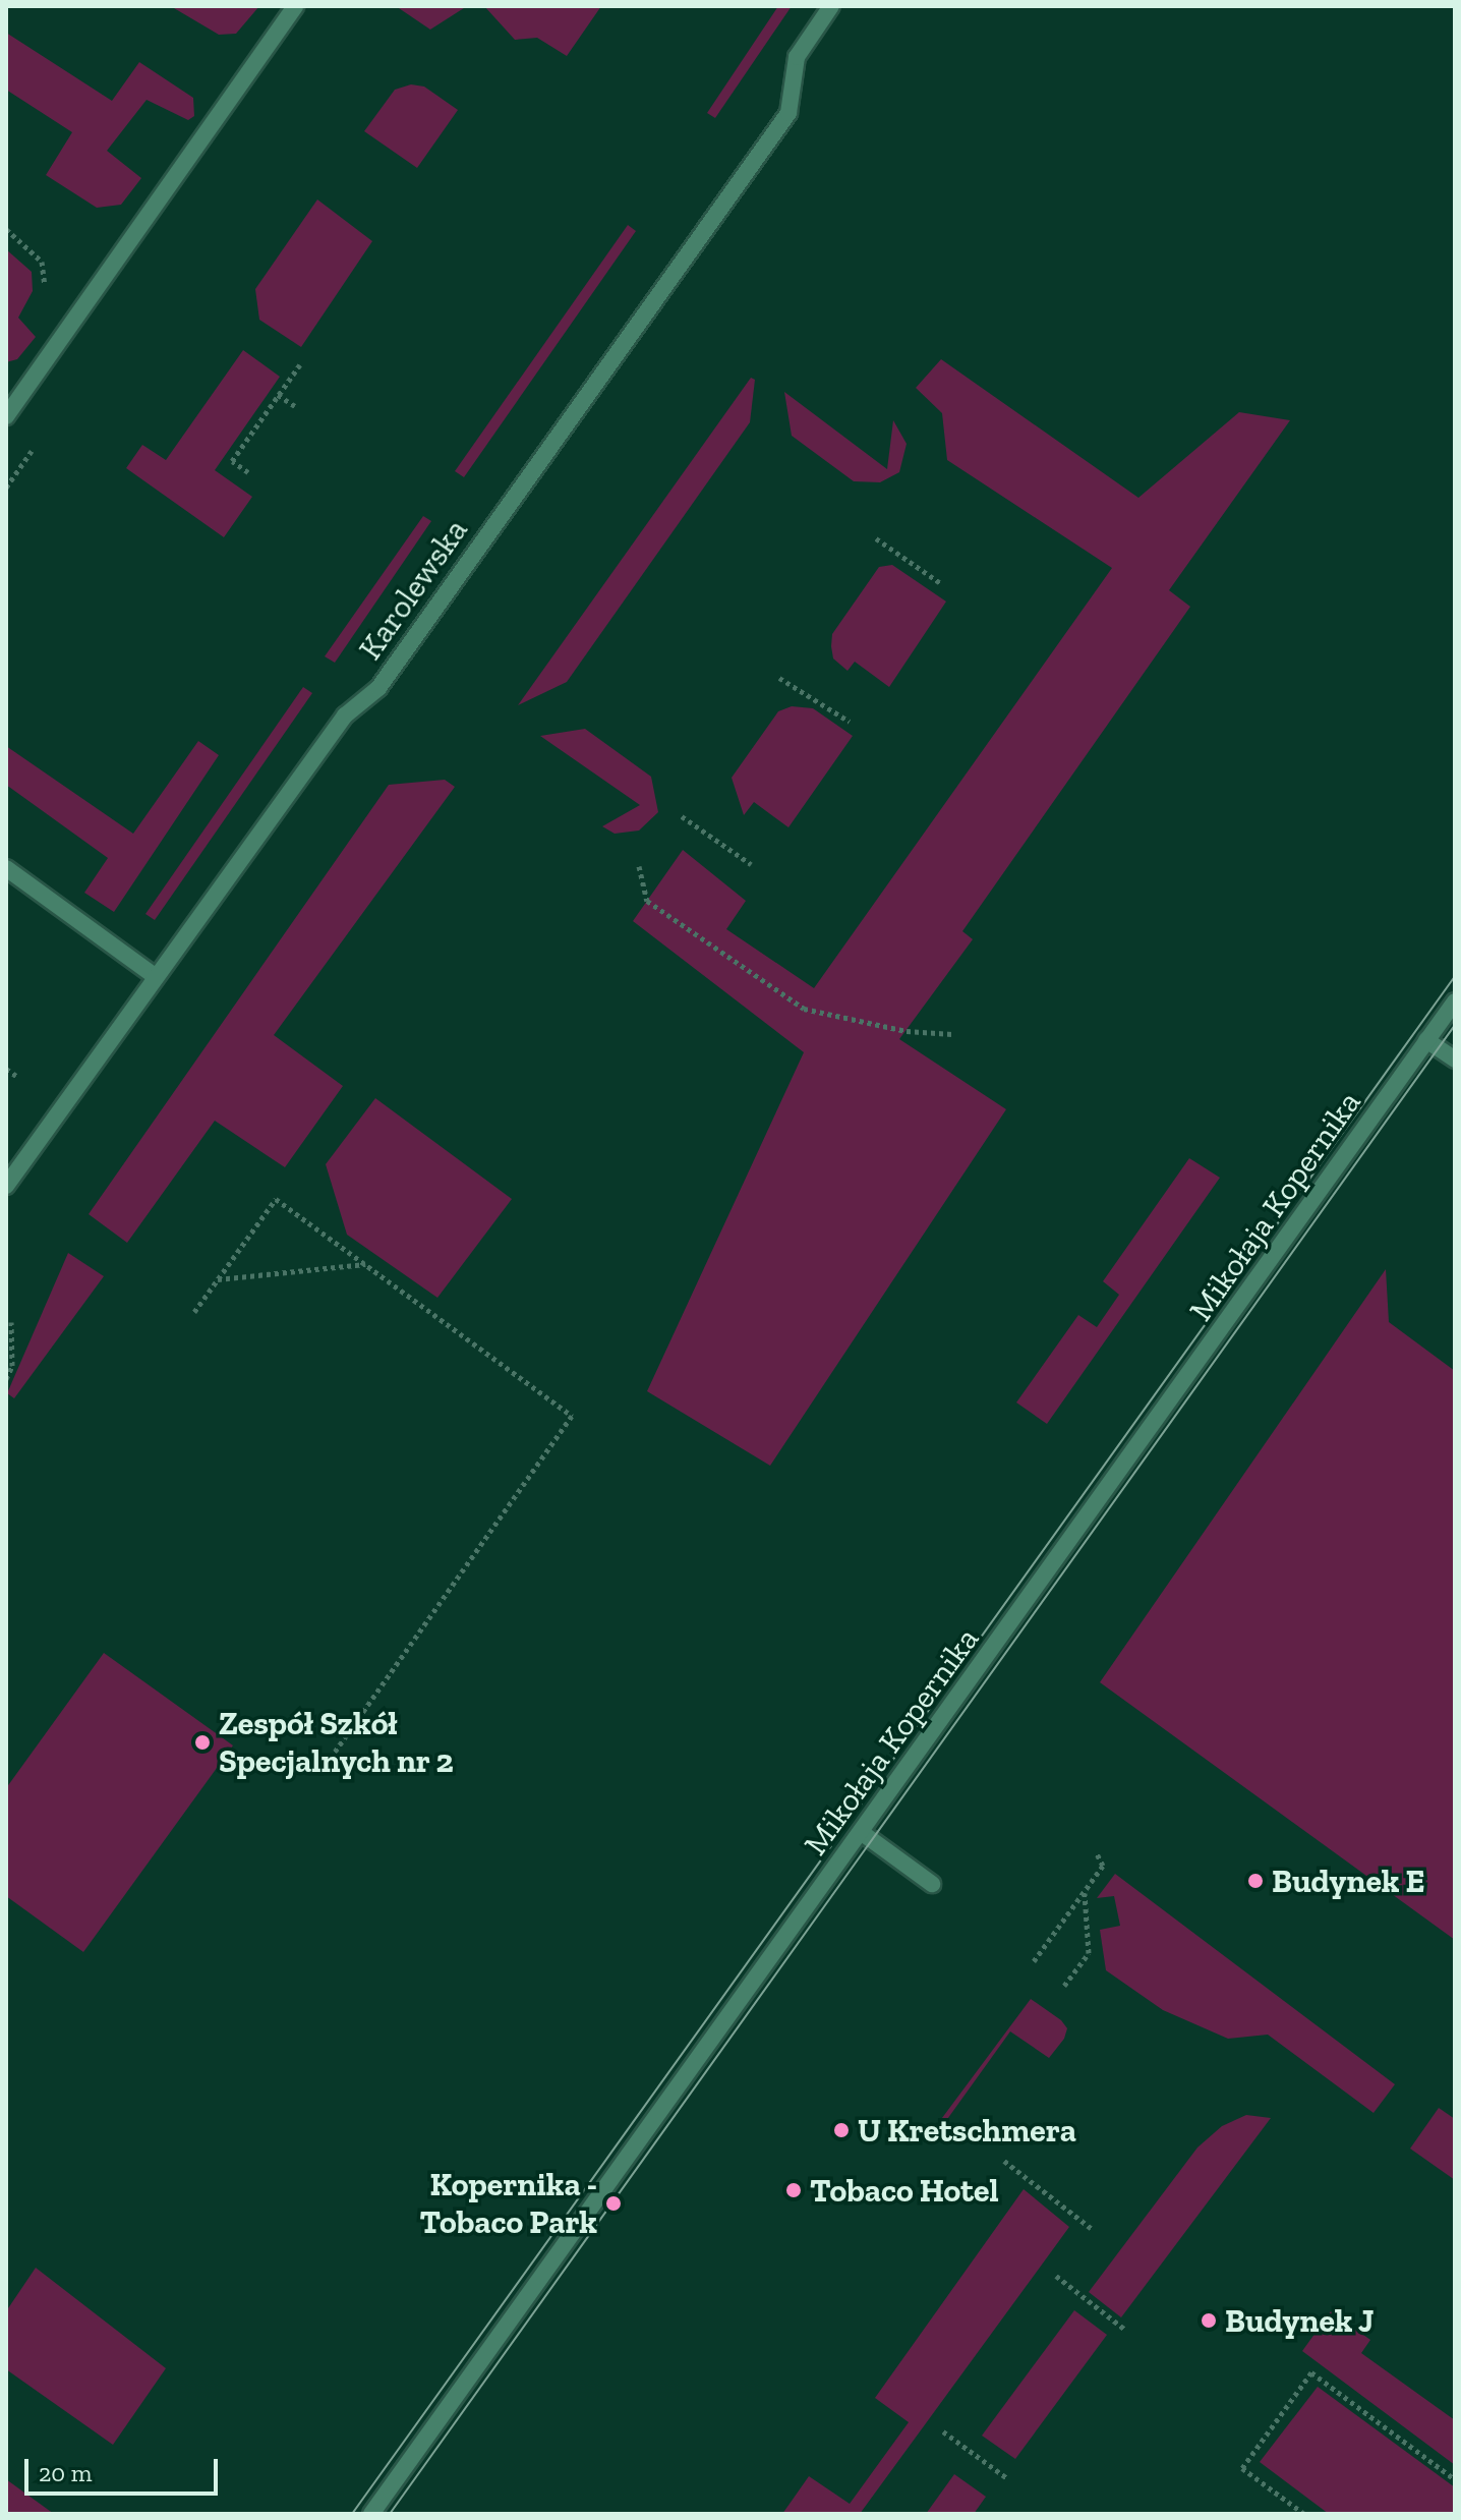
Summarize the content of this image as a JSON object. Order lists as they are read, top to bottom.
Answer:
{
  "streets": {
    "street": ["Karolewska", "Mikołaja Kopernika"]
  },
  "places": [
    "Zespół Szkół Specjalnych nr 2",
    "Budynek E",
    "U Kretschmera",
    "Tobaco Hotel",
    "Kopernika - Tobaco Park",
    "Budynek J"
  ],
  "scale_bar": "20 m"
}
